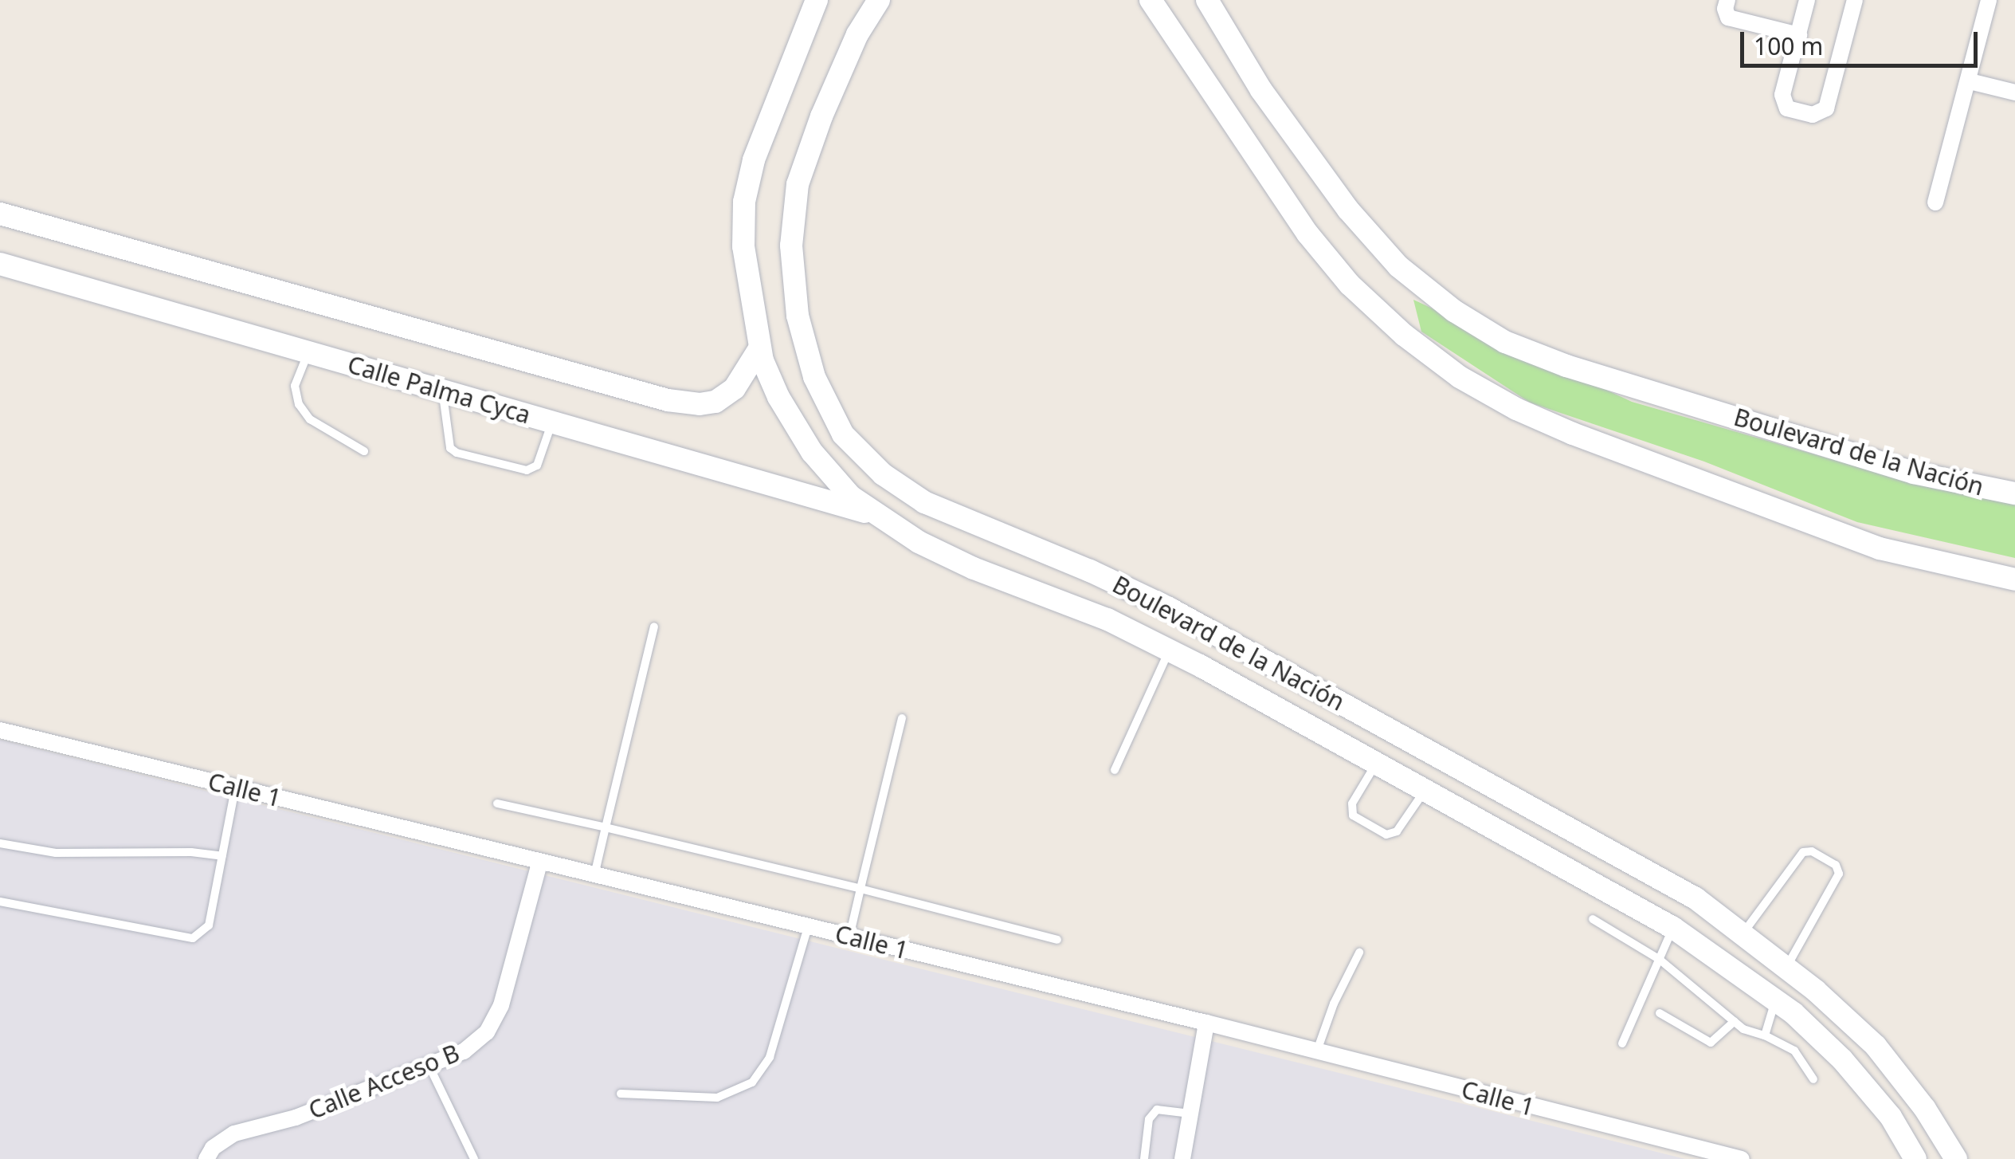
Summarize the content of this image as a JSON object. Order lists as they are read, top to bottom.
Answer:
{
  "streets": {
    "main road": ["Calle Palma Cyca", "Boulevard de la Nación"],
    "street": ["Calle 1", "Calle Acceso B"]
  },
  "crossings": [
    ["Calle Palma Cyca", "Boulevard de la Nación"],
    ["Calle 1", "Calle Acceso B"]
  ],
  "scale_bar": "100 m"
}
